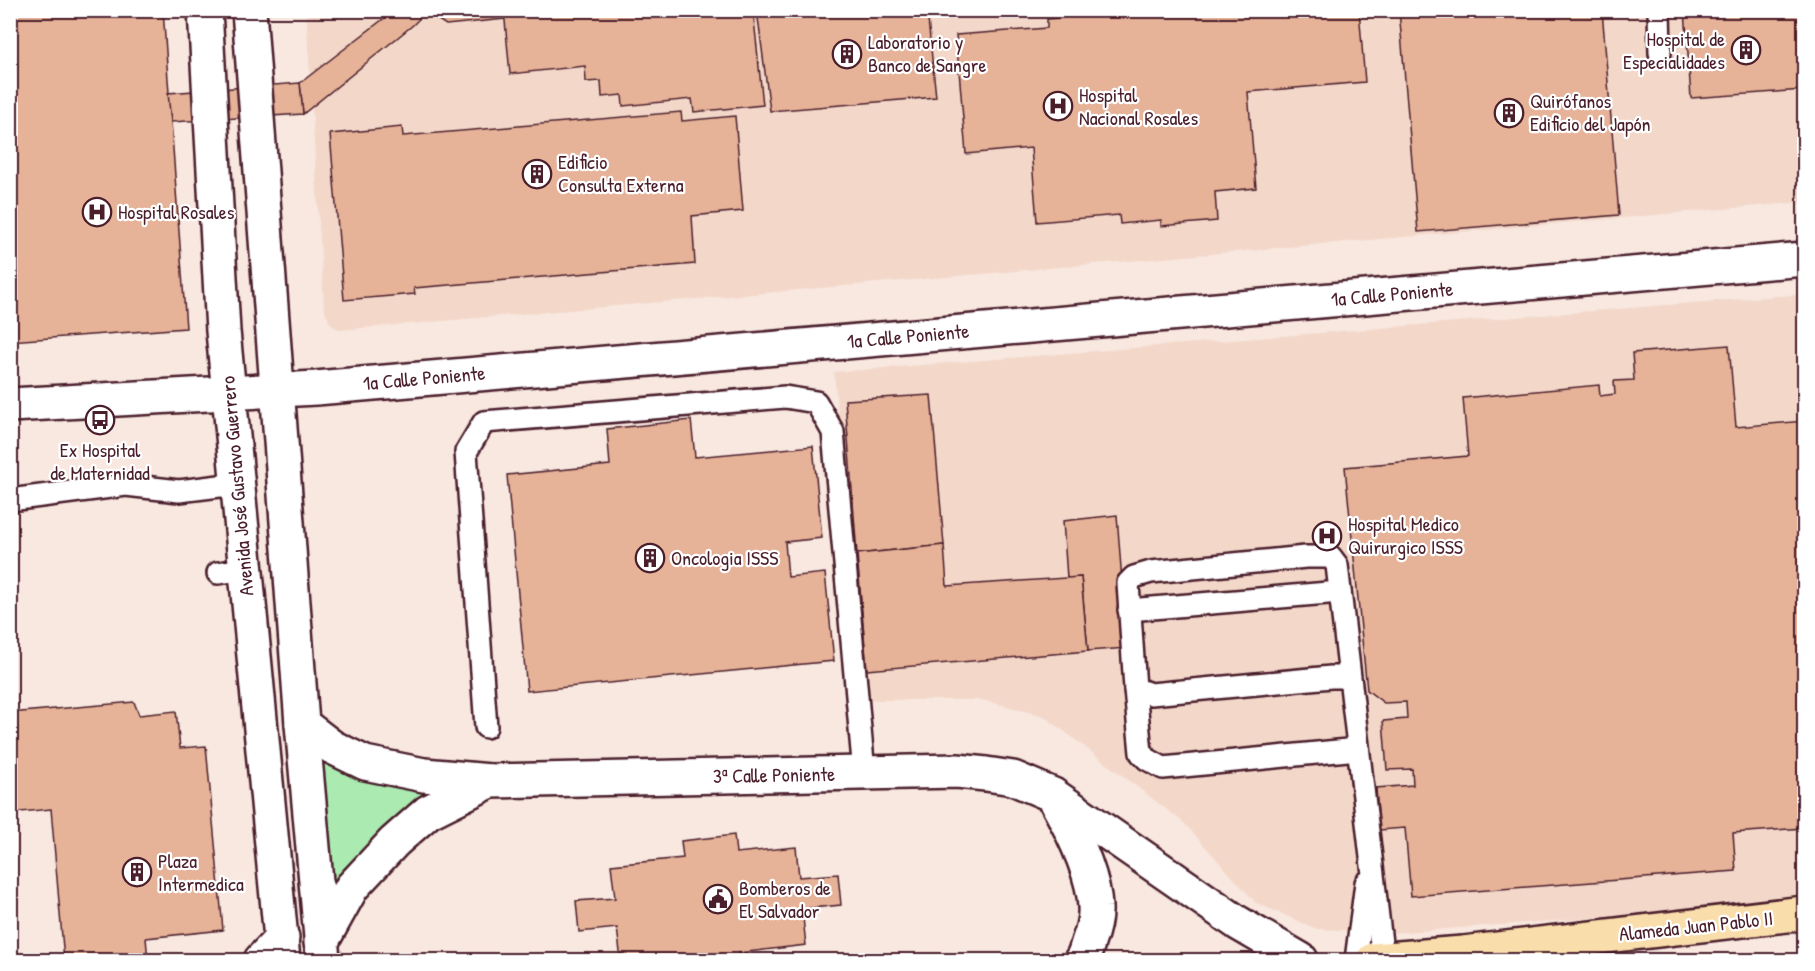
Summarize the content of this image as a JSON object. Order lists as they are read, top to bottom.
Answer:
{
  "streets": {
    "main road": ["Alameda Juan Pablo II"],
    "street": ["1a Calle Poniente", "Avenida José Gustavo Guerrero", "3ª Calle Poniente"]
  },
  "crossings": [
    ["1a Calle Poniente", "Avenida José Gustavo Guerrero"]
  ],
  "places": {
    "building": [
      "Hospital de Especialidades",
      "Laboratorio y Banco de Sangre",
      "Quirófanos Edificio del Japón",
      "Edificio Consulta Externa",
      "Oncologia ISSS",
      "Plaza Intermedica"
    ],
    "hospital": ["Hospital Nacional Rosales", "Hospital Rosales", "Hospital Medico Quirurgico ISSS"],
    "bus stop": ["Ex Hospital de Maternidad"],
    "public building": ["Bomberos de El Salvador"]
  }
}
